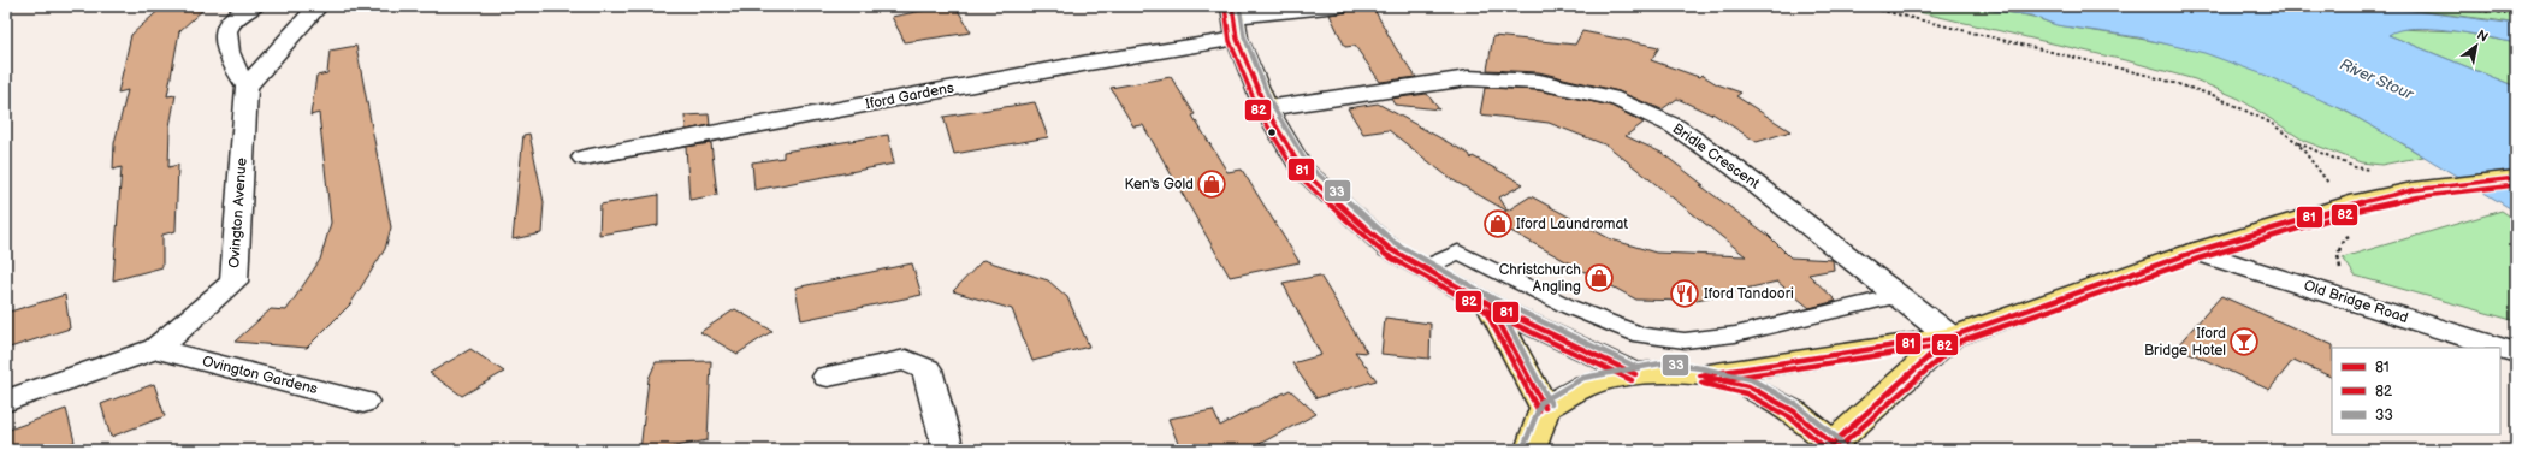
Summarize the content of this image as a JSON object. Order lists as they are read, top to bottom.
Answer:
{
  "streets": {
    "street": [
      "Iford Gardens",
      "Bridle Crescent",
      "Ovington Avenue",
      "Old Bridge Road",
      "Ovington Gardens"
    ]
  },
  "crossings": [
    ["Ovington Avenue", "Ovington Gardens"]
  ],
  "water": ["River Stour"],
  "places": {
    "shop": ["Ken's Gold", "Iford Laundromat", "Christchurch Angling"],
    "restaurant": ["Iford Tandoori"],
    "bar": ["Iford Bridge Hotel"]
  },
  "lines": ["transit line 81", "transit line 33", "transit line 82"],
  "legend": ["81", "82", "33"],
  "north": "top right"
}
